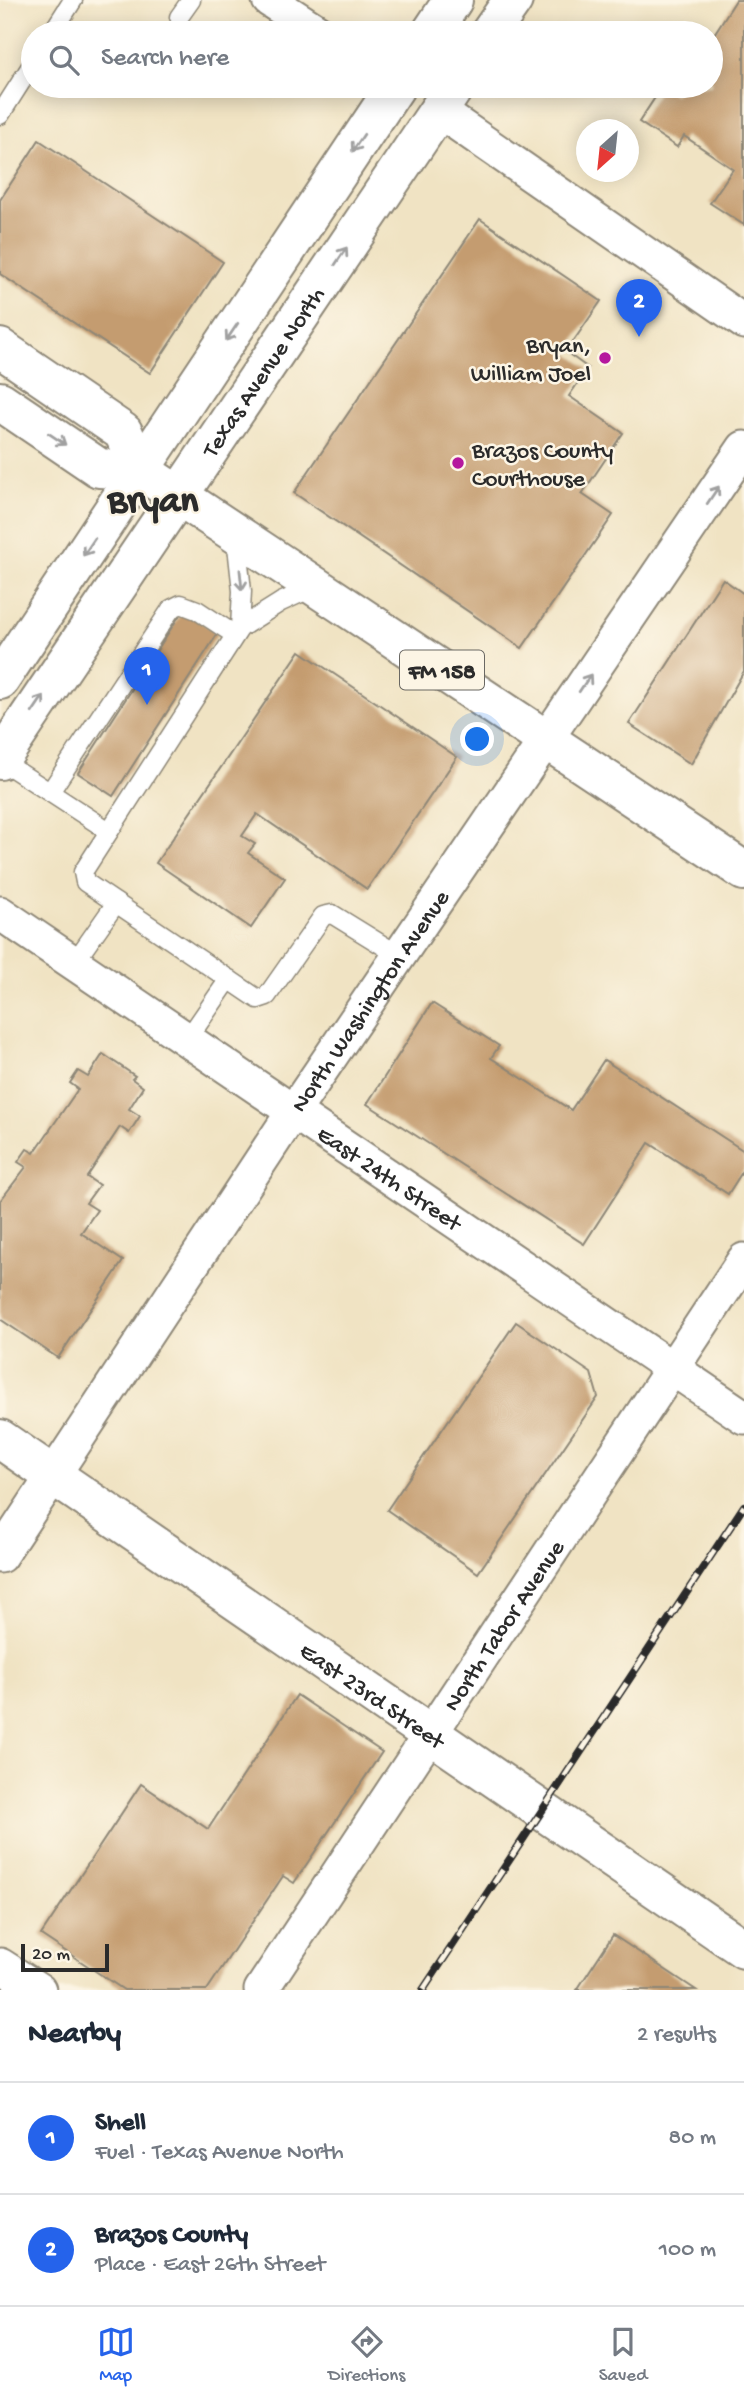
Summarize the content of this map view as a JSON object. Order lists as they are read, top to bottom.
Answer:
{
  "streets": {
    "main road": ["Texas Avenue North", "FM 158", "East 23rd Street"],
    "street": ["North Washington Avenue", "East 24th Street", "North Tabor Avenue"]
  },
  "crossings": [
    ["Texas Avenue North", "FM 158"],
    ["FM 158", "North Washington Avenue"],
    ["North Washington Avenue", "East 24th Street"],
    ["North Washington Avenue", "East 23rd Street"],
    ["East 24th Street", "North Tabor Avenue"],
    ["North Tabor Avenue", "East 23rd Street"]
  ],
  "districts": ["Bryan"],
  "places": ["Bryan, William Joel", "Brazos County Courthouse"],
  "scale_bar": "20 m",
  "north": "bottom left",
  "page": {
    "search": "Search here",
    "pins": ["2", "1"],
    "scale": "20 m",
    "heading": ["Nearby", "2 results"],
    "list": [
      {
        "mark": "1",
        "name": "Shell",
        "note": "Fuel · Texas Avenue North",
        "value": "80 m"
      },
      {
        "mark": "2",
        "name": "Brazos County",
        "note": "Place · East 26th Street",
        "value": "100 m"
      }
    ],
    "nav": ["Map", "Directions", "Saved"]
  }
}
